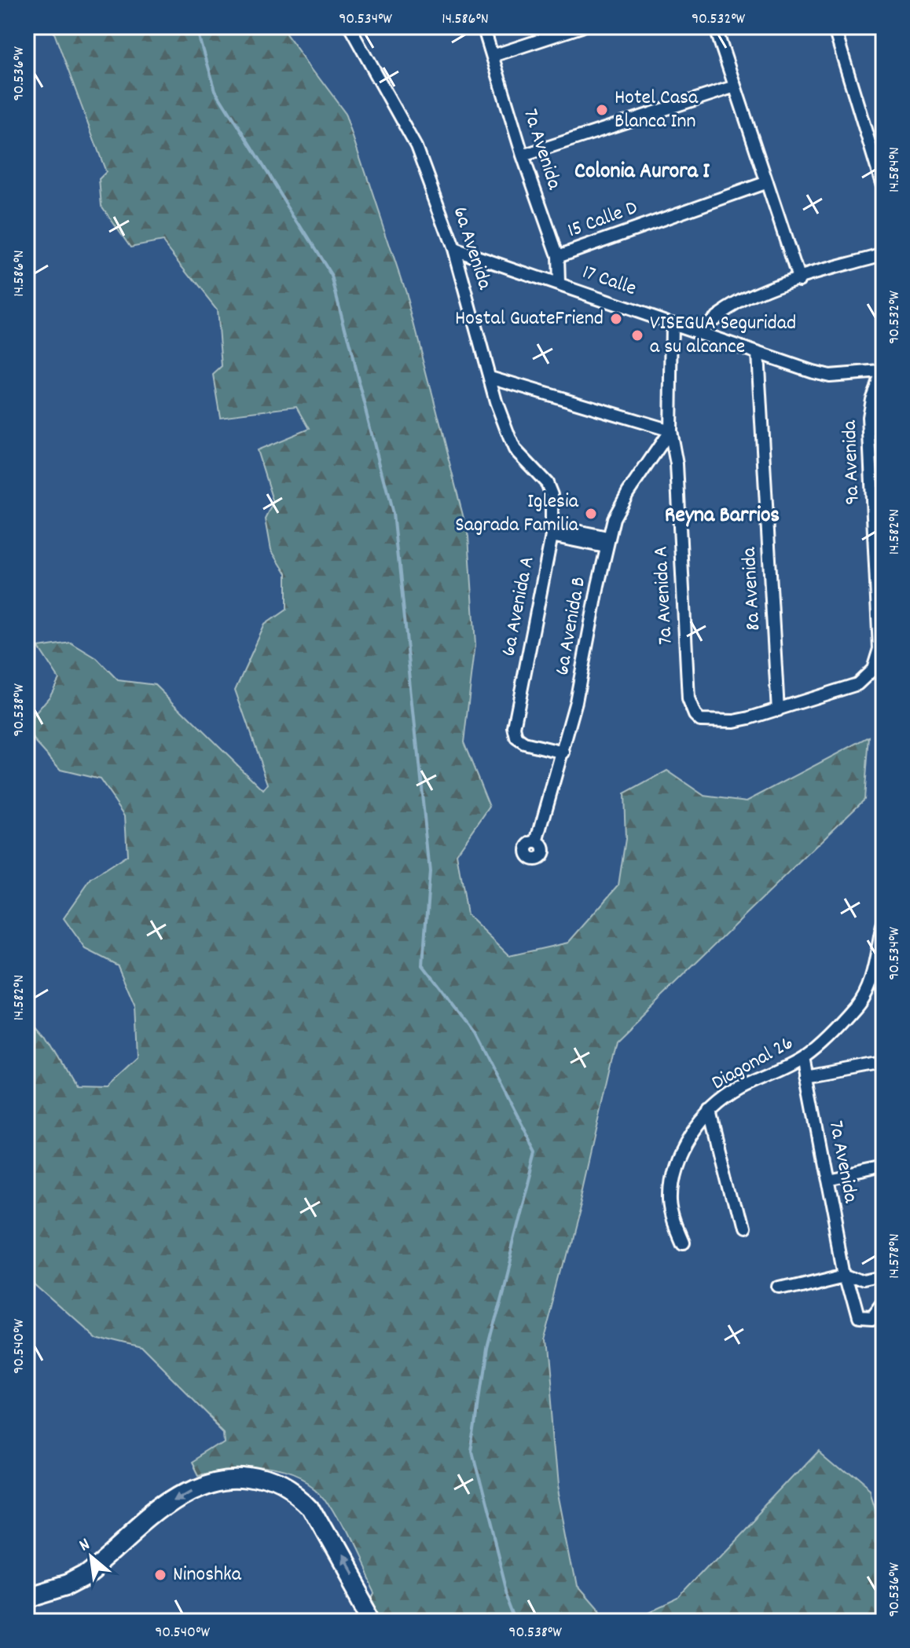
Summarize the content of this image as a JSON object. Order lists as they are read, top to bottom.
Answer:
{
  "streets": {
    "street": [
      "7a Avenida",
      "15 Calle D",
      "6a Avenida",
      "17 Calle",
      "9a Avenida",
      "8a Avenida",
      "7a Avenida A",
      "6a Avenida A",
      "6a Avenida B",
      "Diagonal 26"
    ]
  },
  "crossings": [
    ["7a Avenida", "15 Calle D"],
    ["7a Avenida", "17 Calle"],
    ["7a Avenida", "Diagonal 26"],
    ["6a Avenida", "17 Calle"],
    ["6a Avenida", "6a Avenida A"],
    ["17 Calle", "9a Avenida"],
    ["17 Calle", "8a Avenida"],
    ["17 Calle", "7a Avenida A"],
    ["9a Avenida", "8a Avenida"],
    ["9a Avenida", "7a Avenida A"],
    ["8a Avenida", "7a Avenida A"],
    ["7a Avenida A", "6a Avenida B"],
    ["6a Avenida A", "6a Avenida B"]
  ],
  "districts": ["Colonia Aurora I", "Reyna Barrios"],
  "places": [
    "Hotel Casa Blanca Inn",
    "Hostal GuateFriend",
    "VISEGUA Seguridad a su alcance",
    "Iglesia Sagrada Familia",
    "Ninoshka"
  ],
  "north": "top left",
  "coordinates": [
    "90.534°W",
    "14.586°N",
    "90.532°W",
    "90.536°W",
    "14.584°N",
    "14.582°N",
    "90.538°W",
    "14.578°N",
    "90.540°W"
  ]
}
